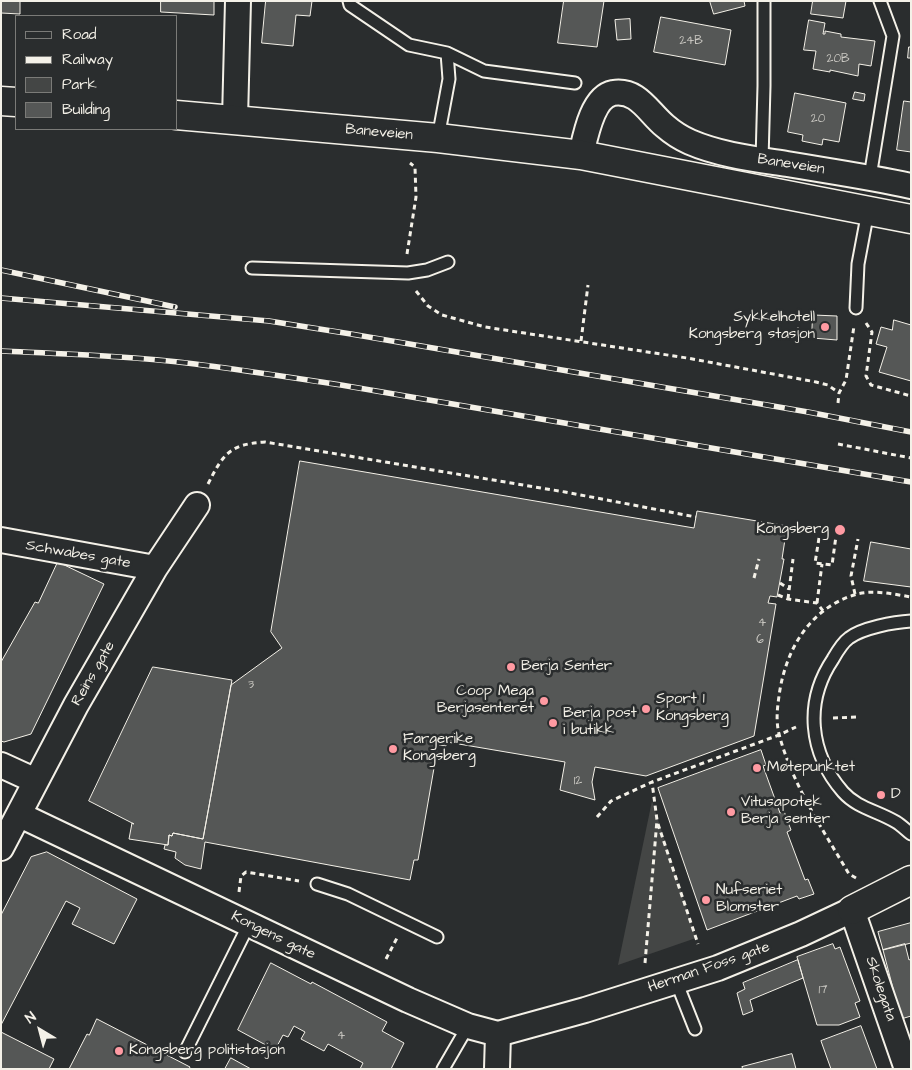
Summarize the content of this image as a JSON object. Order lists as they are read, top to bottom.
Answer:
{
  "streets": {
    "main road": ["Baneveien", "Herman Foss gate"],
    "street": [
      "Schwabes gate",
      "Reins gate",
      "Kongens gate",
      "Skolegata"
    ]
  },
  "crossings": [
    ["Schwabes gate", "Reins gate"],
    ["Reins gate", "Kongens gate"],
    ["Kongens gate", "Herman Foss gate"],
    ["Herman Foss gate", "Skolegata"]
  ],
  "places": [
    "Sykkelhotell Kongsberg stasjon",
    "Kongsberg",
    "Berja Senter",
    "Coop Mega Berjasenteret",
    "Sport 1 Kongsberg",
    "Berja post i butikk",
    "Fargerike Kongsberg",
    "Møtepunktet",
    "D",
    "Vitusapotek Berja senter",
    "Nufseriet Blomster",
    "Kongsberg politistasjon"
  ],
  "house_numbers": [
    "24B",
    "20B",
    "20",
    "4",
    "6",
    "3",
    "12",
    "17",
    "4"
  ],
  "legend": [
    "Road",
    "Railway",
    "Park",
    "Building"
  ],
  "north": "top left"
}
